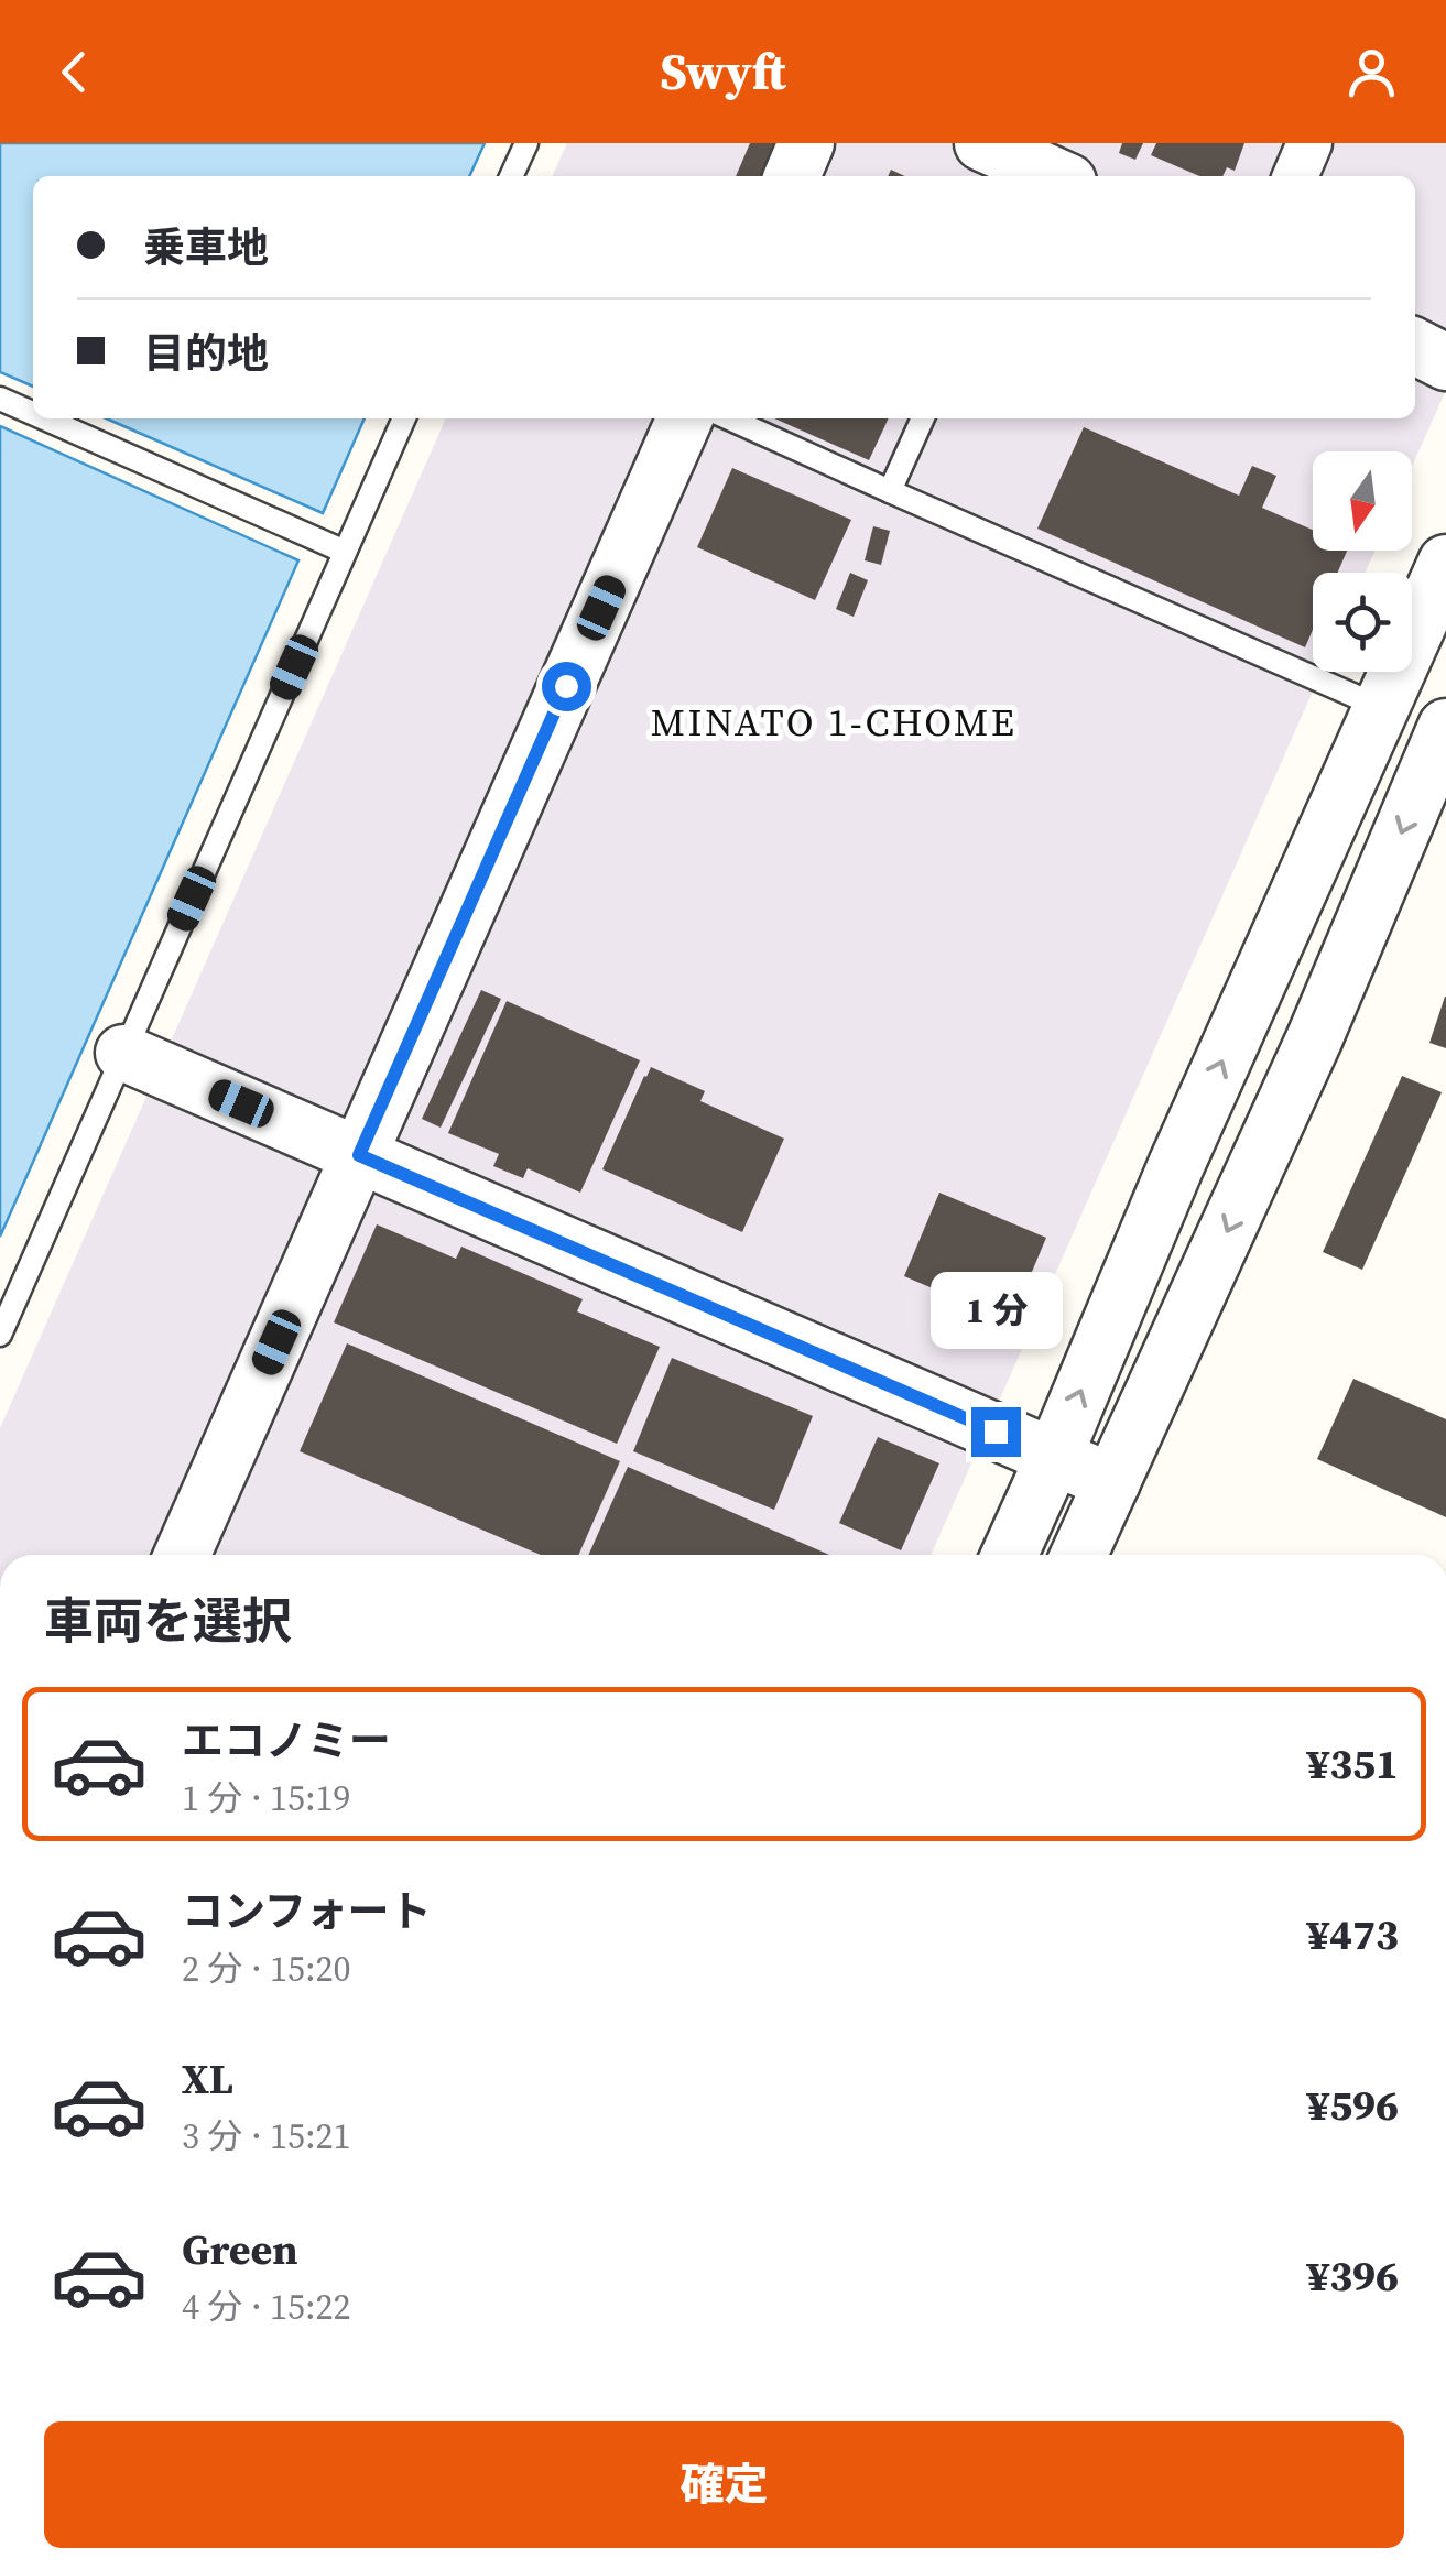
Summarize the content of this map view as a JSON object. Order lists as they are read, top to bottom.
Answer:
{
  "districts": ["MINATO 1-CHOME"],
  "north": "bottom",
  "page": {
    "header": "Swyft",
    "banner": ["乗車地", "目的地"],
    "bubble": "1 分",
    "heading": "車両を選択",
    "list": [
      {
        "name": "エコノミー",
        "note": "1 分 · 15:19",
        "value": "¥351"
      },
      {
        "name": "コンフォート",
        "note": "2 分 · 15:20",
        "value": "¥473"
      },
      {
        "name": "XL",
        "note": "3 分 · 15:21",
        "value": "¥596"
      },
      {
        "name": "Green",
        "note": "4 分 · 15:22",
        "value": "¥396"
      }
    ],
    "buttons": "確定"
  }
}
